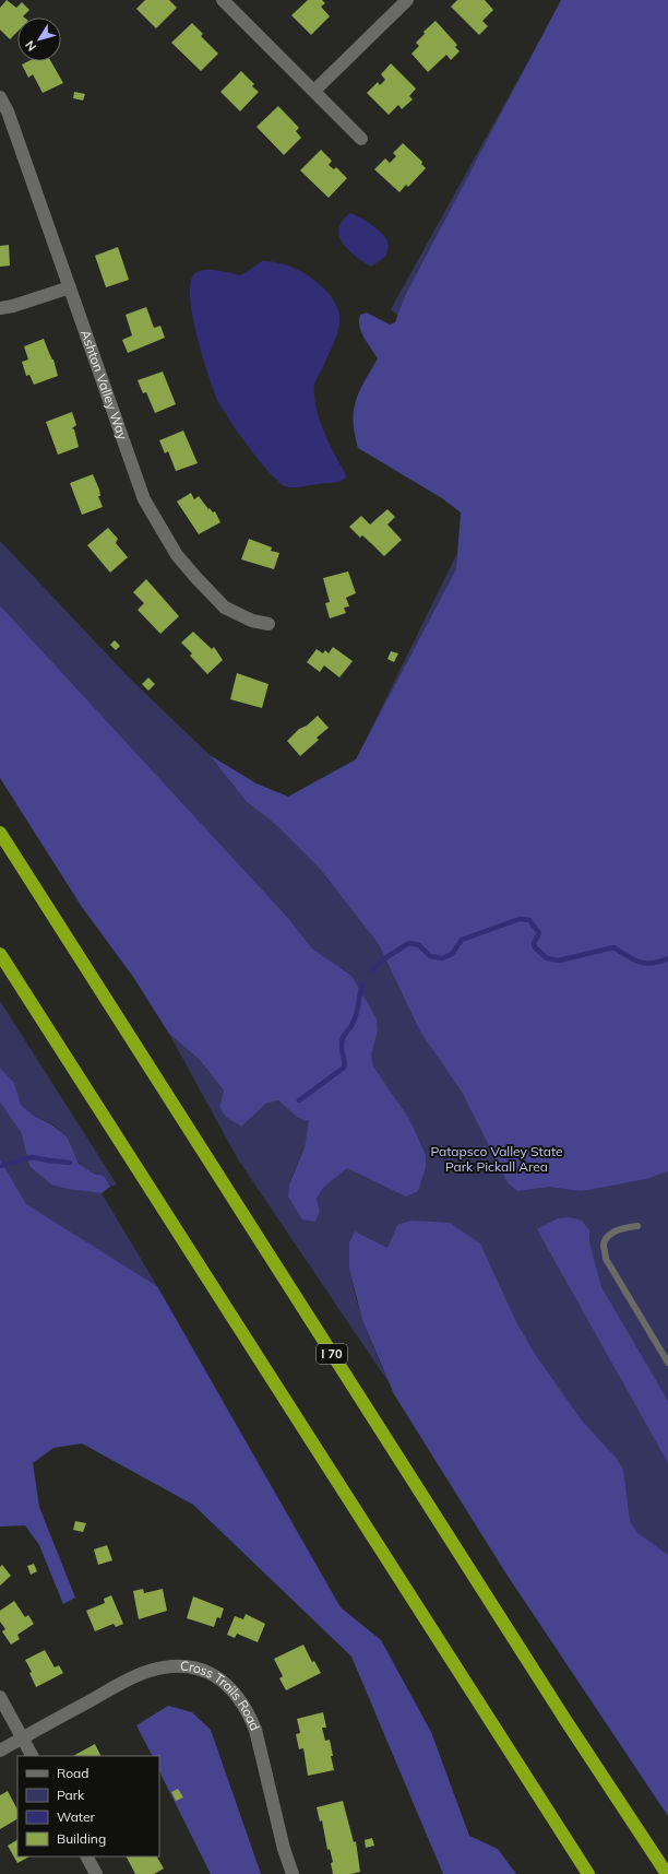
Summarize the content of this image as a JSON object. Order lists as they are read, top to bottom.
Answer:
{
  "streets": {
    "highway": ["I 70"],
    "street": ["Ashton Valley Way", "Cross Trails Road"]
  },
  "parks": ["Patapsco Valley State Park Pickall Area"],
  "legend": [
    "Road",
    "Park",
    "Water",
    "Building"
  ],
  "north": "bottom left"
}
